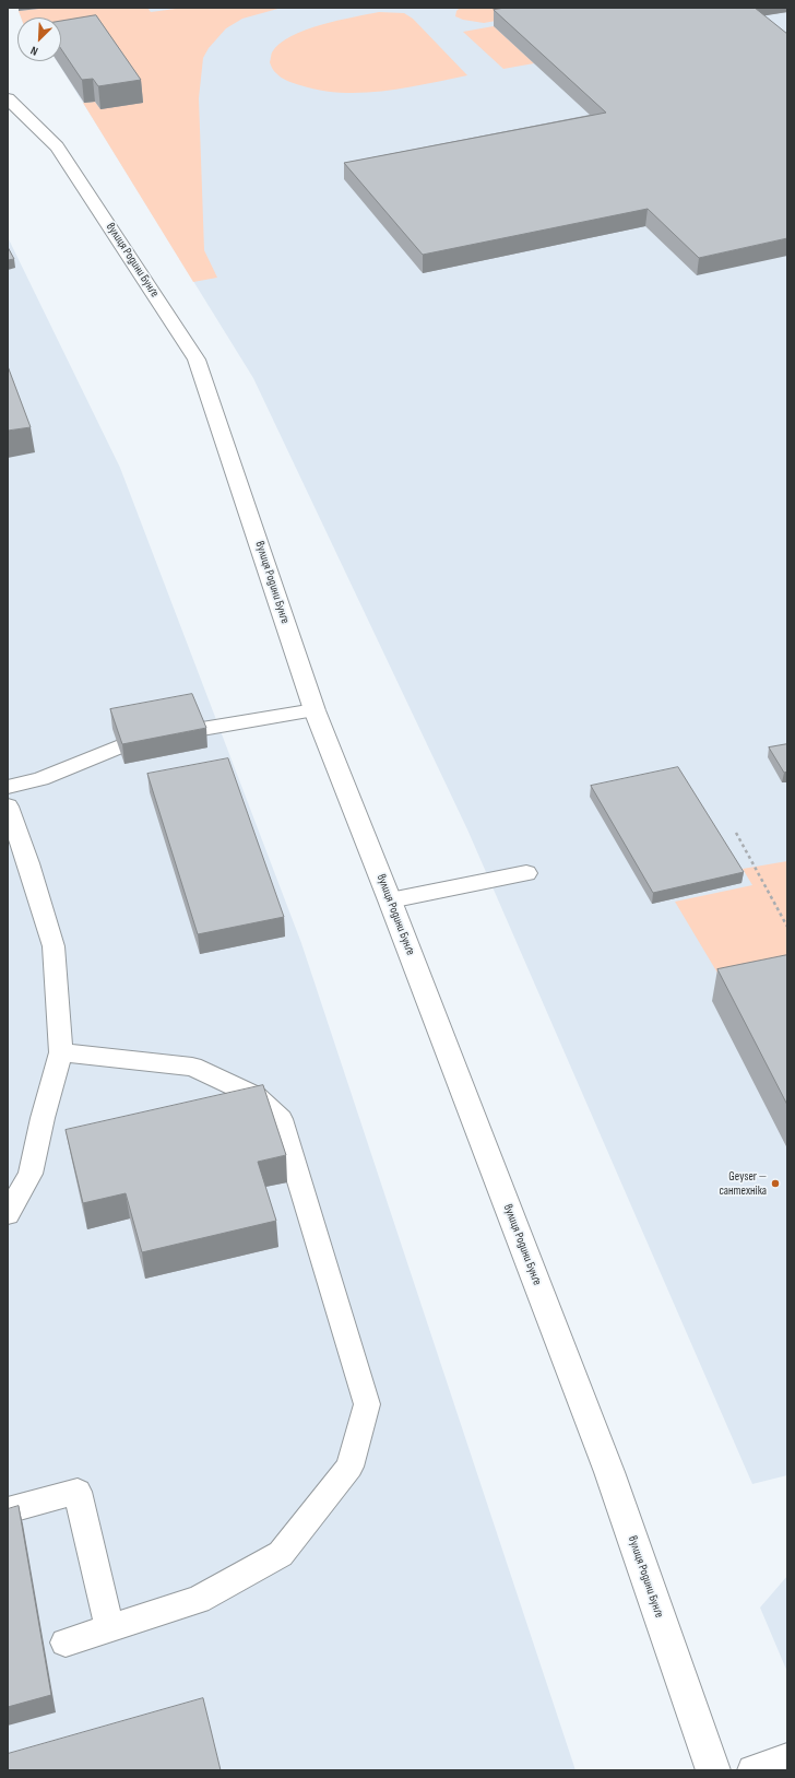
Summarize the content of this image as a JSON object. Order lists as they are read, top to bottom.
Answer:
{
  "streets": {
    "street": ["вулиця Родини Бунґе"]
  },
  "places": ["Geyser — сантехніка"],
  "north": "bottom left"
}
